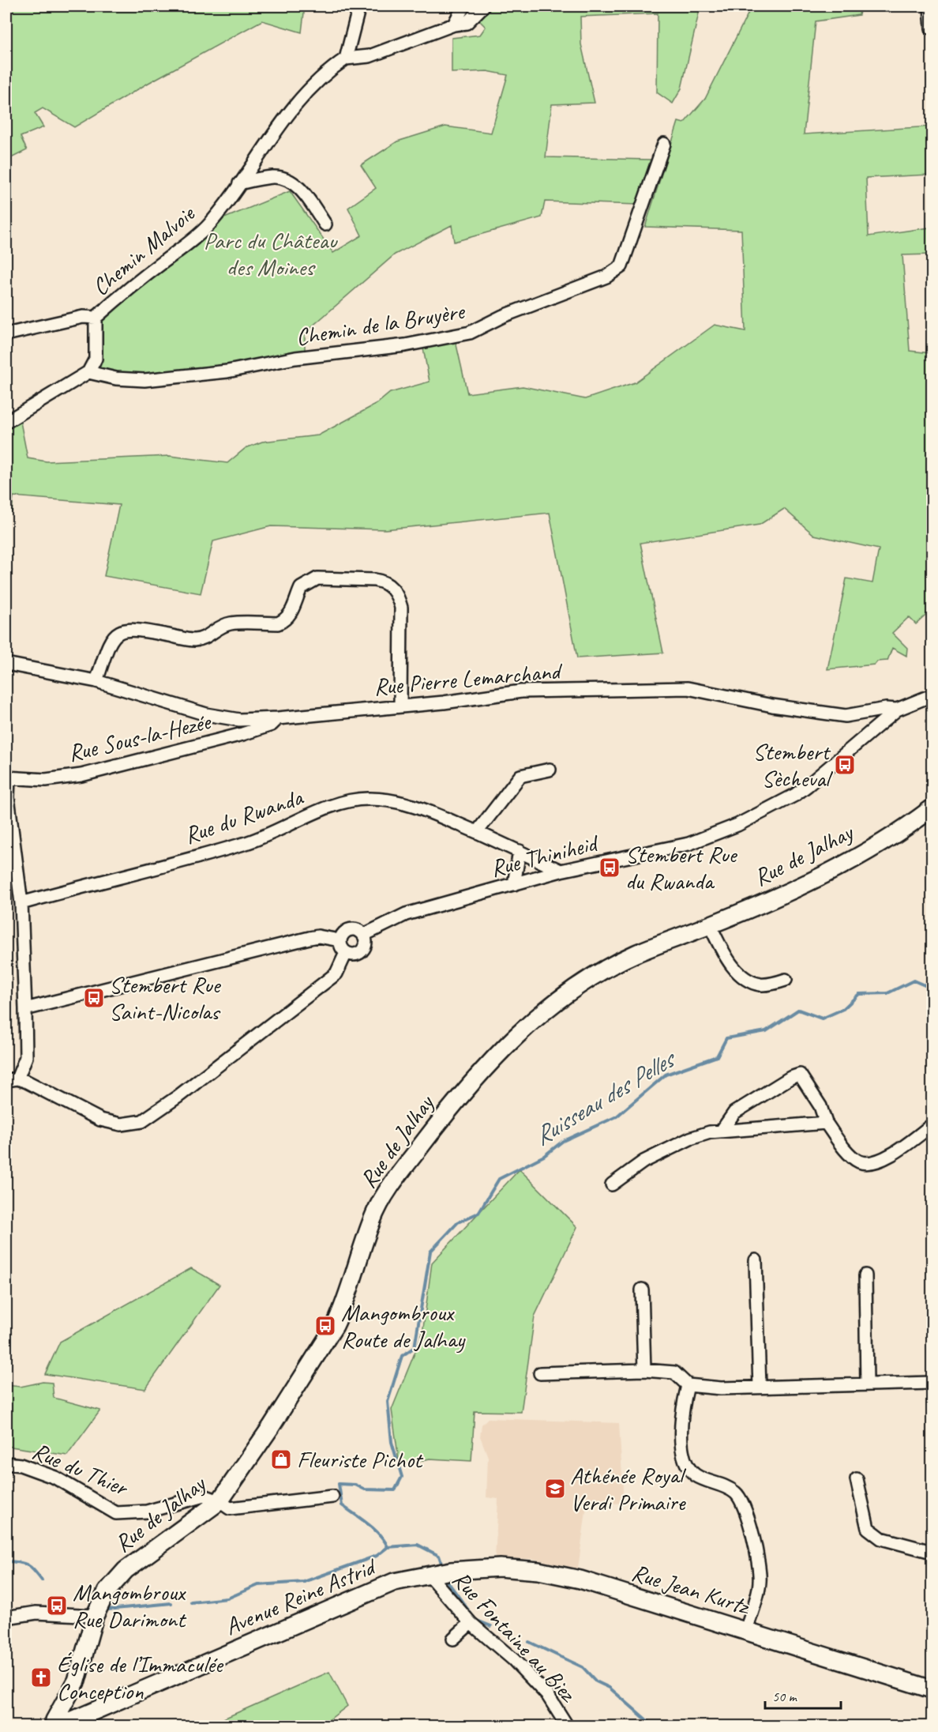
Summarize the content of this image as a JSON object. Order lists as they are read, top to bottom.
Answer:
{
  "streets": {
    "main road": ["Rue de Jalhay", "Rue Jean Kurtz", "Avenue Reine Astrid"],
    "street": [
      "Chemin Malvoie",
      "Chemin de la Bruyère",
      "Rue Pierre Lemarchand",
      "Rue Sous-la-Hezée",
      "Rue du Rwanda",
      "Rue Thiniheid",
      "Rue du Thier",
      "Rue Fontaine au Biez"
    ]
  },
  "crossings": [
    ["Chemin Malvoie", "Chemin de la Bruyère"],
    ["Rue Pierre Lemarchand", "Rue Sous-la-Hezée"],
    ["Rue Pierre Lemarchand", "Rue Thiniheid"],
    ["Rue du Rwanda", "Rue Thiniheid"],
    ["Rue de Jalhay", "Rue du Thier"],
    ["Rue Jean Kurtz", "Avenue Reine Astrid"],
    ["Rue Jean Kurtz", "Rue Fontaine au Biez"],
    ["Avenue Reine Astrid", "Rue Fontaine au Biez"]
  ],
  "water": ["Ruisseau des Pelles"],
  "parks": ["Parc du Château des Moines"],
  "places": {
    "bus stop": [
      "Stembert Sècheval",
      "Stembert Rue du Rwanda",
      "Stembert Rue Saint-Nicolas",
      "Mangombroux Route de Jalhay",
      "Mangombroux Rue Darimont"
    ],
    "shop": ["Fleuriste Pichot"],
    "school or university": ["Athénée Royal Verdi Primaire"],
    "church": ["Église de l’Immaculée Conception"]
  },
  "scale_bar": "50 m"
}
